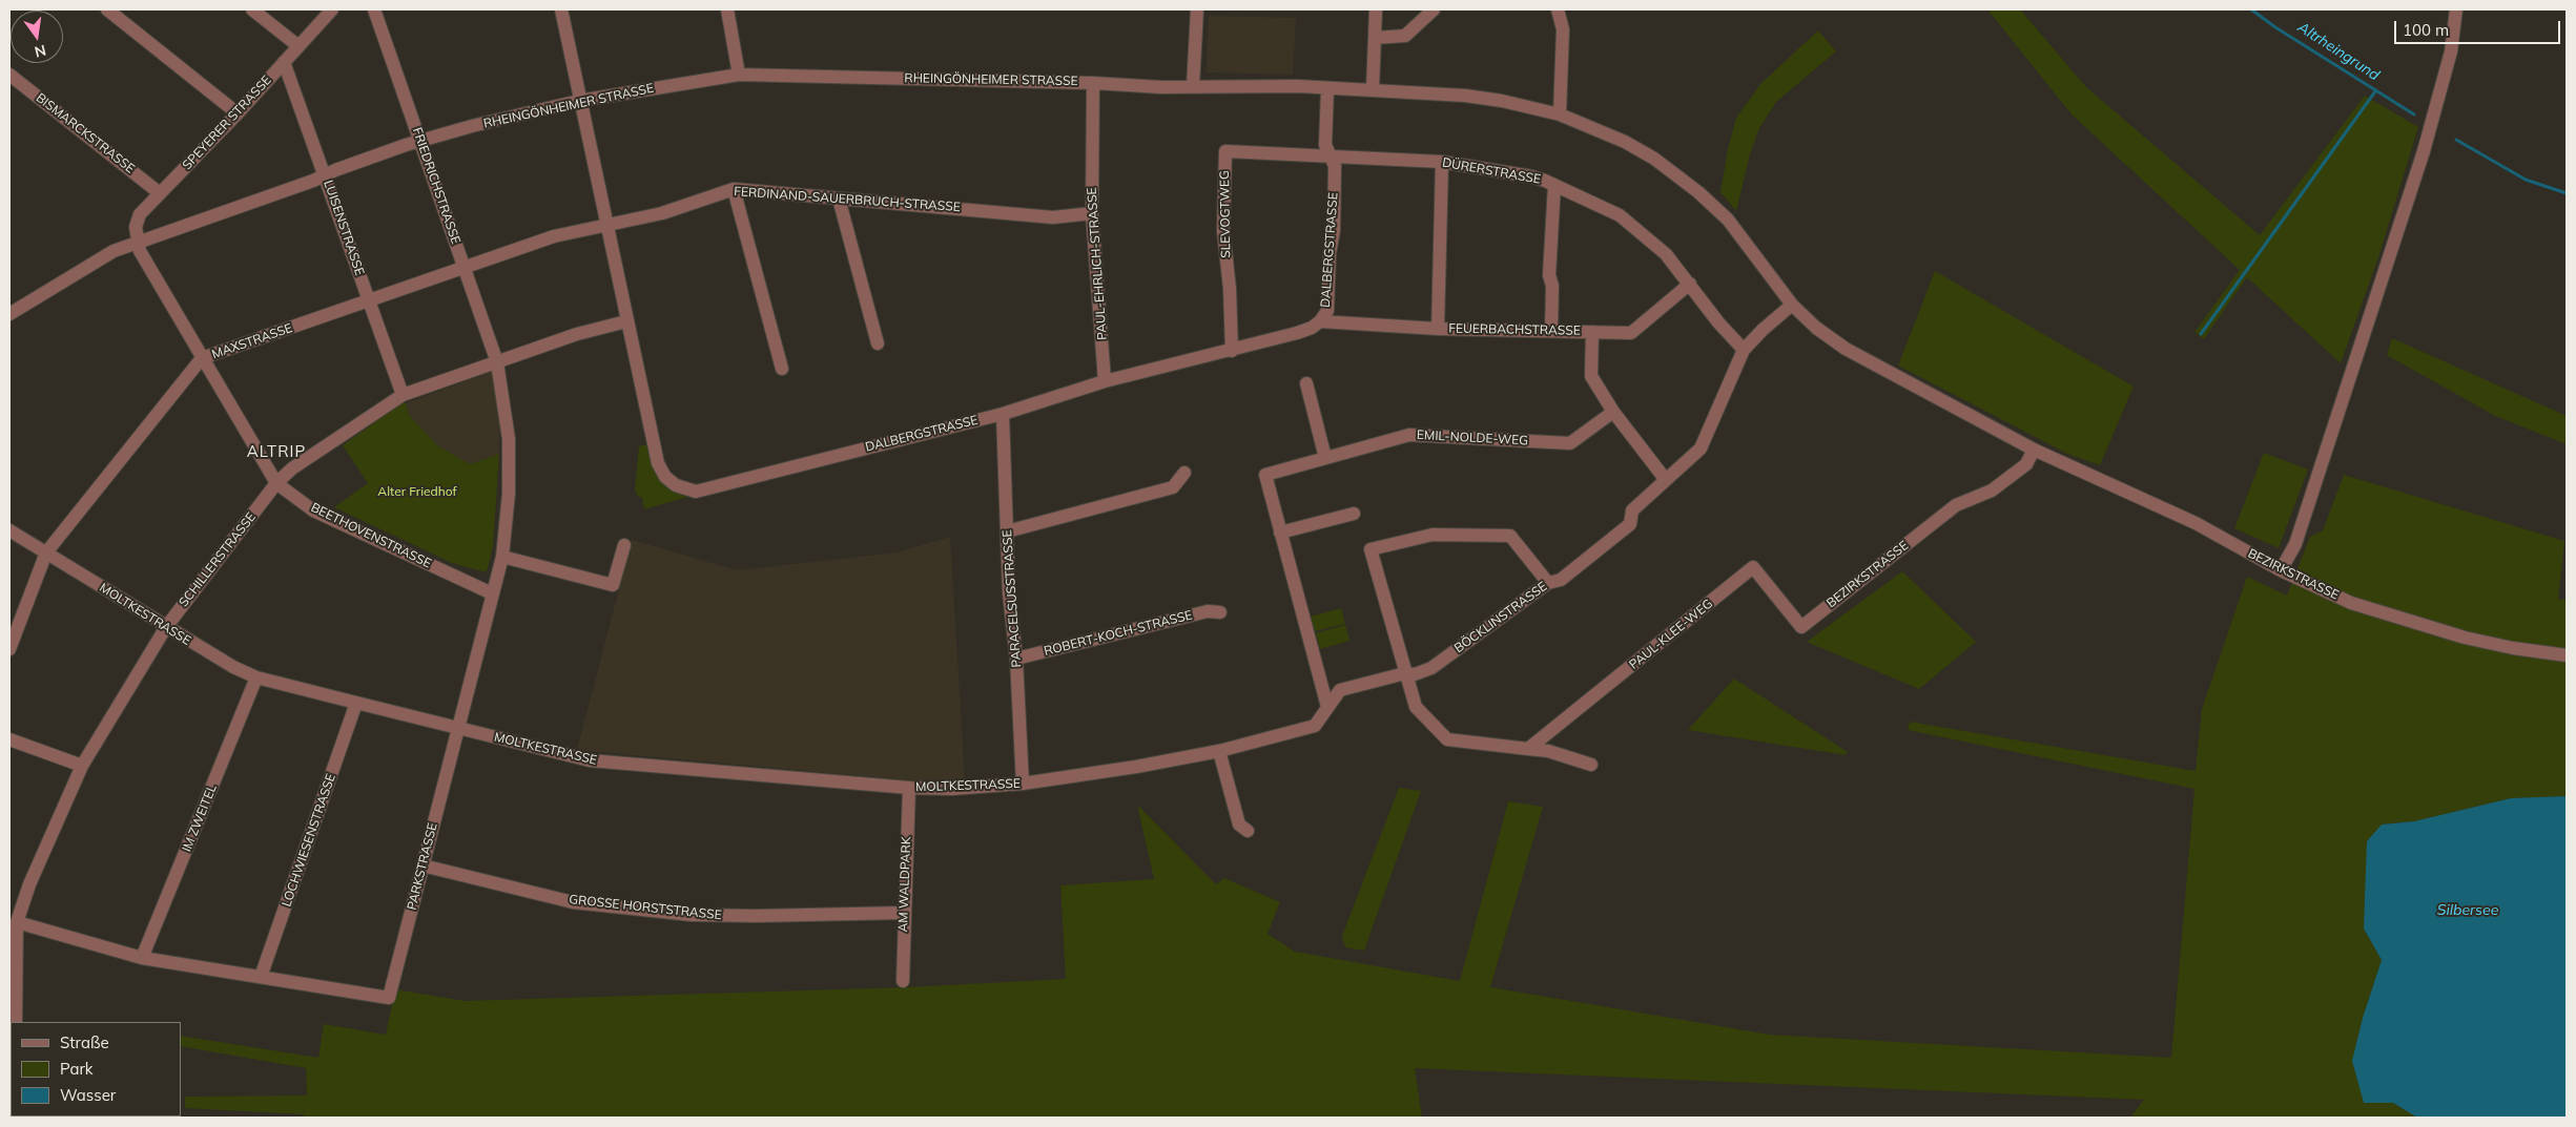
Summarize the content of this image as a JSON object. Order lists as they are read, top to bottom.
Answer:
{
  "streets": {
    "street": [
      "RHEINGÖNHEIMER STRASSE",
      "SPEYERER STRASSE",
      "BISMARCKSTRASSE",
      "DÜRERSTRASSE",
      "FRIEDRICHSTRASSE",
      "FERDINAND-SAUERBRUCH-STRASSE",
      "SLEVOGTWEG",
      "LUISENSTRASSE",
      "DALBERGSTRASSE",
      "PAUL-EHRLICH-STRASSE",
      "FEUERBACHSTRASSE",
      "MAXSTRASSE",
      "EMIL-NOLDE-WEG",
      "BEETHOVENSTRASSE",
      "SCHILLERSTRASSE",
      "BEZIRKSTRASSE",
      "PARACELSUSSTRASSE",
      "MOLTKESTRASSE",
      "BÖCKLINSTRASSE",
      "ROBERT-KOCH-STRASSE",
      "PAUL-KLEE-WEG",
      "IM ZWEITEL",
      "LOCHWIESENSTRASSE",
      "PARKSTRASSE",
      "AM WALDPARK",
      "GROSSE HORSTSTRASSE"
    ]
  },
  "crossings": [
    ["RHEINGÖNHEIMER STRASSE", "SPEYERER STRASSE"],
    ["RHEINGÖNHEIMER STRASSE", "FRIEDRICHSTRASSE"],
    ["RHEINGÖNHEIMER STRASSE", "LUISENSTRASSE"],
    ["RHEINGÖNHEIMER STRASSE", "DALBERGSTRASSE"],
    ["RHEINGÖNHEIMER STRASSE", "PAUL-EHRLICH-STRASSE"],
    ["RHEINGÖNHEIMER STRASSE", "BEETHOVENSTRASSE"],
    ["RHEINGÖNHEIMER STRASSE", "BEZIRKSTRASSE"],
    ["RHEINGÖNHEIMER STRASSE", "BÖCKLINSTRASSE"],
    ["SPEYERER STRASSE", "BISMARCKSTRASSE"],
    ["SPEYERER STRASSE", "LUISENSTRASSE"],
    ["SPEYERER STRASSE", "BEETHOVENSTRASSE"],
    ["DÜRERSTRASSE", "SLEVOGTWEG"],
    ["DÜRERSTRASSE", "DALBERGSTRASSE"],
    ["DÜRERSTRASSE", "FEUERBACHSTRASSE"],
    ["DÜRERSTRASSE", "BÖCKLINSTRASSE"],
    ["FRIEDRICHSTRASSE", "MAXSTRASSE"],
    ["FRIEDRICHSTRASSE", "SCHILLERSTRASSE"],
    ["FRIEDRICHSTRASSE", "PARKSTRASSE"],
    ["FERDINAND-SAUERBRUCH-STRASSE", "DALBERGSTRASSE"],
    ["FERDINAND-SAUERBRUCH-STRASSE", "PAUL-EHRLICH-STRASSE"],
    ["FERDINAND-SAUERBRUCH-STRASSE", "MAXSTRASSE"],
    ["SLEVOGTWEG", "DALBERGSTRASSE"],
    ["LUISENSTRASSE", "MAXSTRASSE"],
    ["LUISENSTRASSE", "SCHILLERSTRASSE"],
    ["DALBERGSTRASSE", "PAUL-EHRLICH-STRASSE"],
    ["DALBERGSTRASSE", "FEUERBACHSTRASSE"],
    ["DALBERGSTRASSE", "MAXSTRASSE"],
    ["DALBERGSTRASSE", "SCHILLERSTRASSE"],
    ["DALBERGSTRASSE", "PARACELSUSSTRASSE"],
    ["MAXSTRASSE", "BEETHOVENSTRASSE"],
    ["MAXSTRASSE", "MOLTKESTRASSE"],
    ["EMIL-NOLDE-WEG", "BÖCKLINSTRASSE"],
    ["BEETHOVENSTRASSE", "SCHILLERSTRASSE"],
    ["BEETHOVENSTRASSE", "PARKSTRASSE"],
    ["SCHILLERSTRASSE", "MOLTKESTRASSE"],
    ["SCHILLERSTRASSE", "PARKSTRASSE"],
    ["BEZIRKSTRASSE", "BÖCKLINSTRASSE"],
    ["BEZIRKSTRASSE", "PAUL-KLEE-WEG"],
    ["PARACELSUSSTRASSE", "MOLTKESTRASSE"],
    ["PARACELSUSSTRASSE", "ROBERT-KOCH-STRASSE"],
    ["MOLTKESTRASSE", "BÖCKLINSTRASSE"],
    ["MOLTKESTRASSE", "IM ZWEITEL"],
    ["MOLTKESTRASSE", "LOCHWIESENSTRASSE"],
    ["MOLTKESTRASSE", "PARKSTRASSE"],
    ["MOLTKESTRASSE", "AM WALDPARK"],
    ["IM ZWEITEL", "PARKSTRASSE"],
    ["LOCHWIESENSTRASSE", "PARKSTRASSE"],
    ["PARKSTRASSE", "GROSSE HORSTSTRASSE"],
    ["AM WALDPARK", "GROSSE HORSTSTRASSE"]
  ],
  "districts": ["ALTRIP"],
  "water": ["Altrheingrund", "Silbersee"],
  "parks": ["Alter Friedhof"],
  "legend": ["Straße", "Park", "Wasser"],
  "scale_bar": "100 m",
  "north": "bottom"
}
